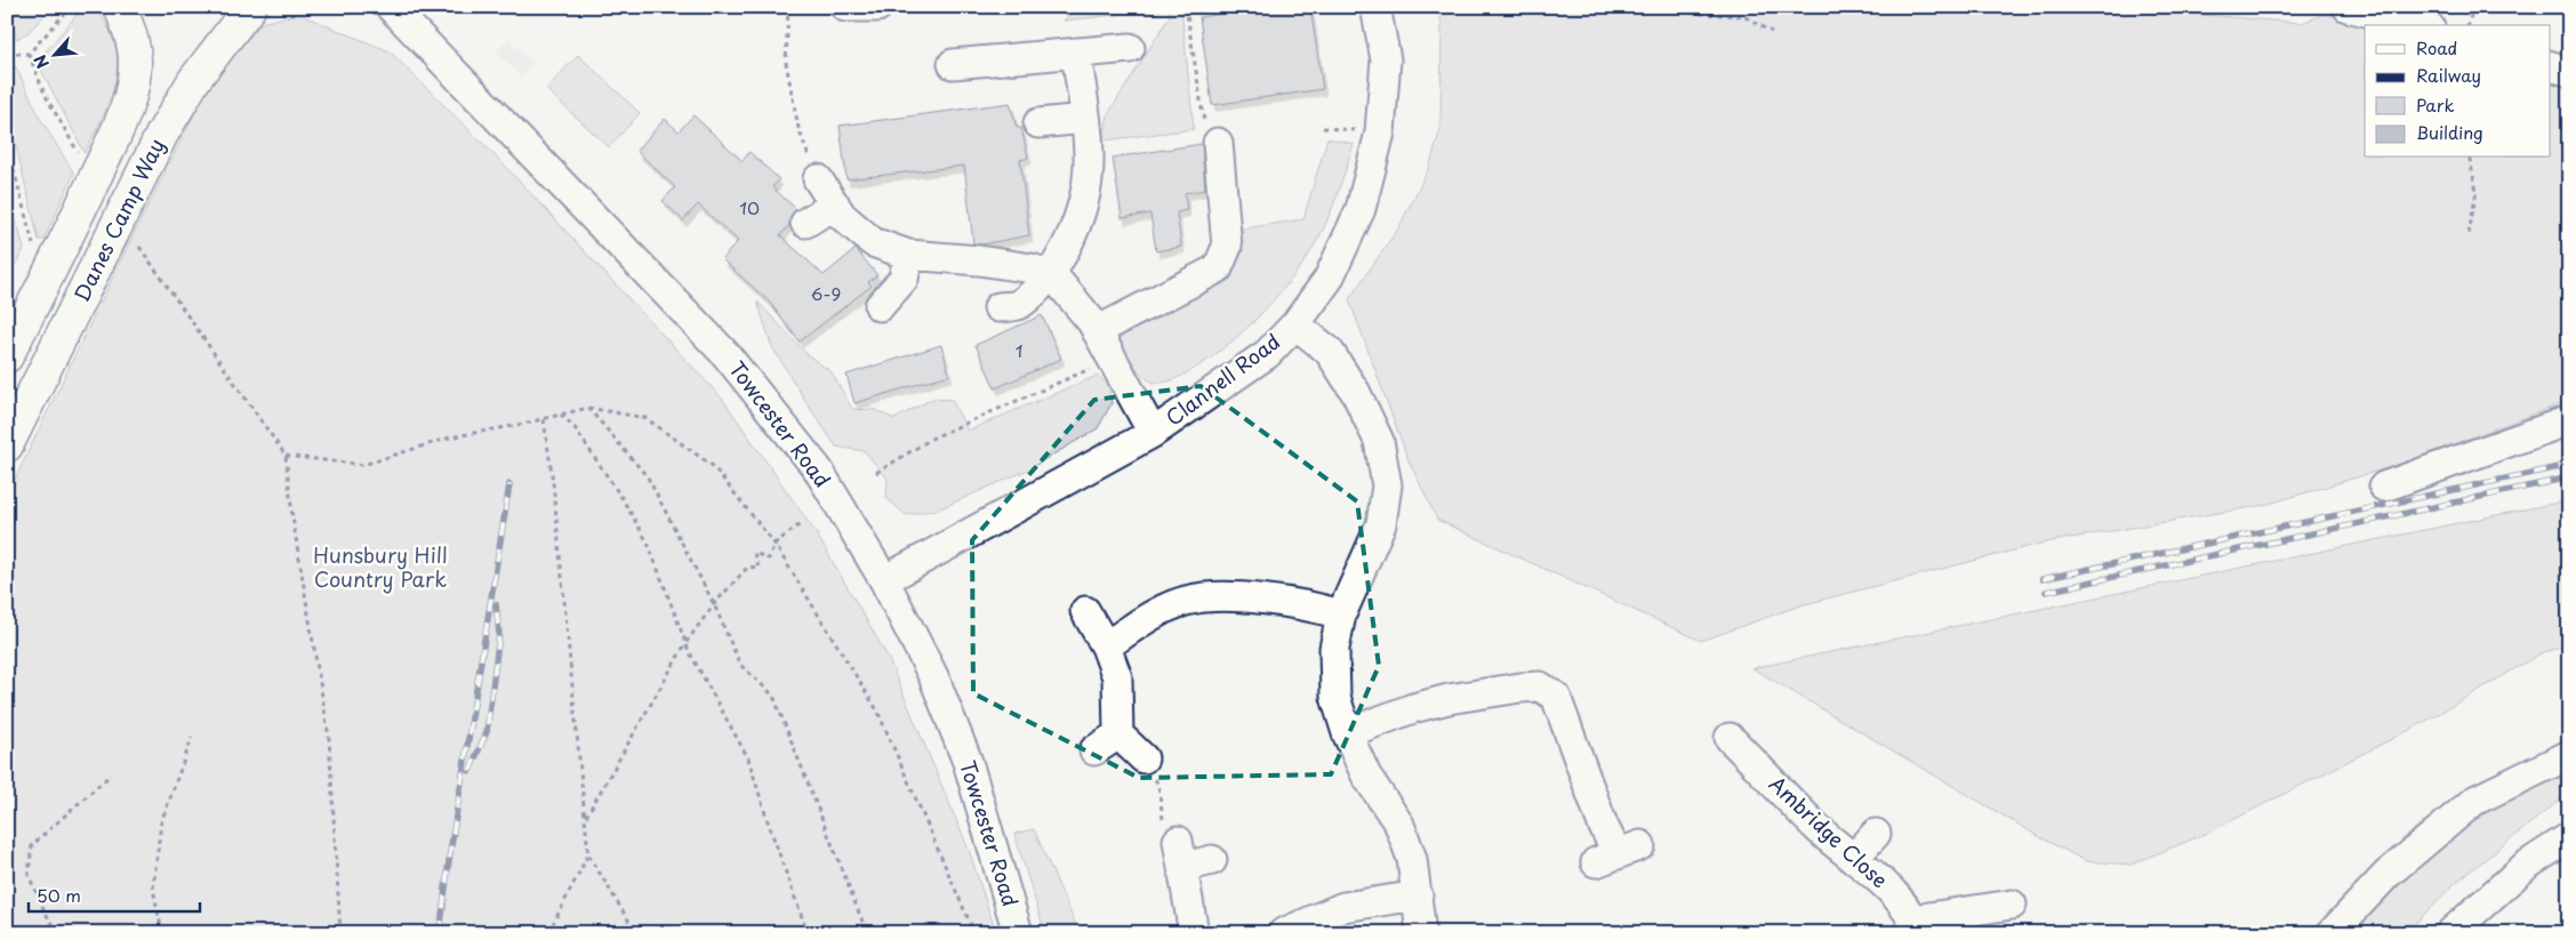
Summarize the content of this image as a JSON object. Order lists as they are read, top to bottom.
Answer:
{
  "streets": {
    "highway": ["Danes Camp Way"],
    "street": ["Clannell Road", "Towcester Road", "Ambridge Close"]
  },
  "crossings": [
    ["Clannell Road", "Towcester Road"]
  ],
  "parks": ["Hunsbury Hill Country Park"],
  "house_numbers": ["10", "6-9", "1"],
  "legend": [
    "Road",
    "Railway",
    "Park",
    "Building"
  ],
  "scale_bar": "50 m",
  "north": "bottom left"
}
